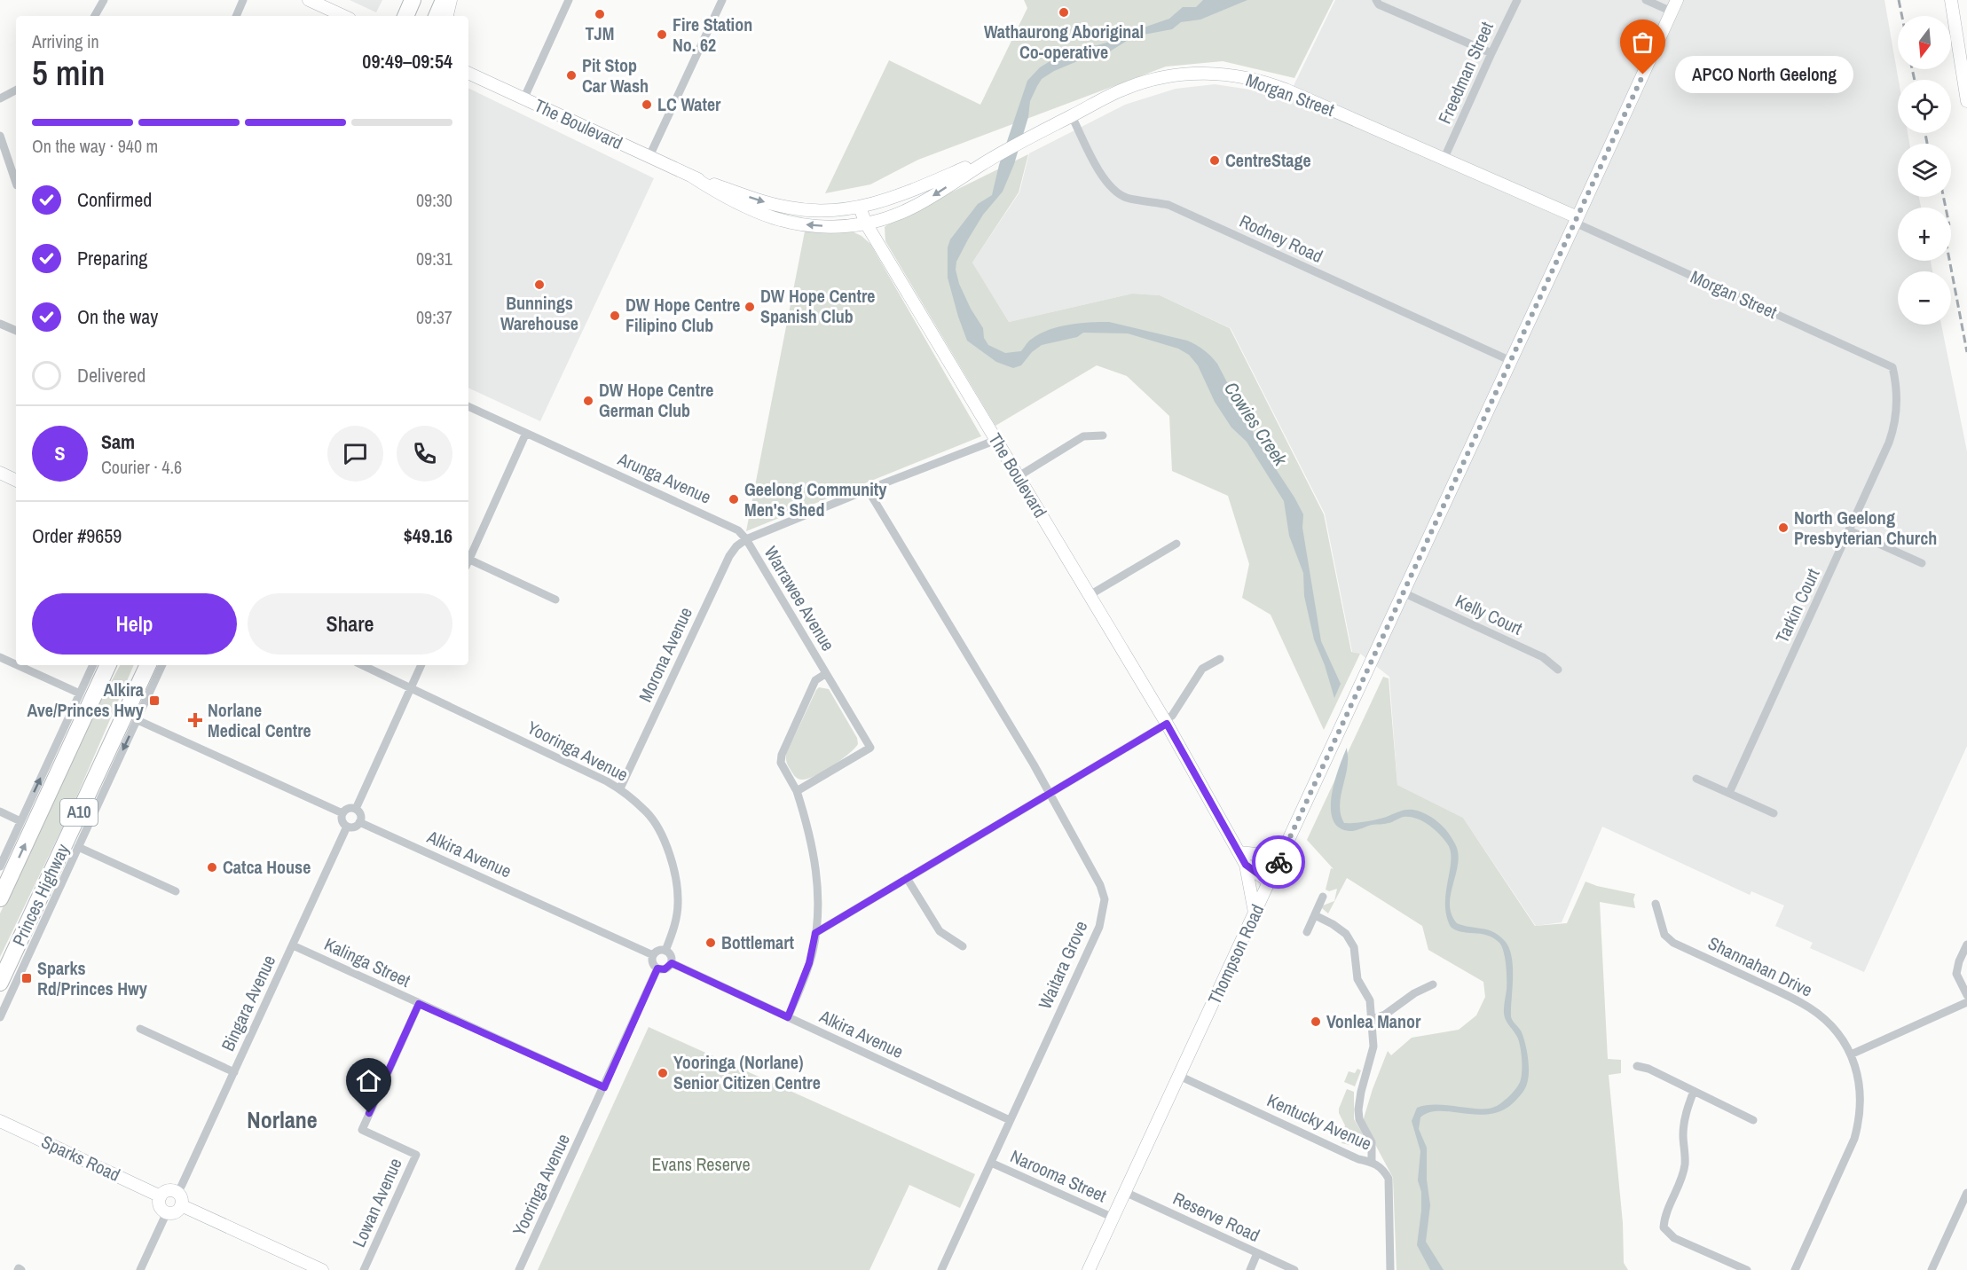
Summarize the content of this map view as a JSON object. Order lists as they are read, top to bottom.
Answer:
{
  "streets": {
    "highway": ["A10", "Princes Highway"],
    "main road": [
      "Morgan Street",
      "The Boulevard",
      "Thompson Road",
      "Sparks Road"
    ],
    "street": [
      "Freedman Street",
      "Rodney Road",
      "Arunga Avenue",
      "Warrawee Avenue",
      "Tarkin Court",
      "Kelly Court",
      "Morona Avenue",
      "Yooringa Avenue",
      "Alkira Avenue",
      "Kalinga Street",
      "Waitara Grove",
      "Shannahan Drive",
      "Bingara Avenue",
      "Kentucky Avenue",
      "Narooma Street",
      "Lowan Avenue",
      "Reserve Road"
    ]
  },
  "crossings": [
    ["Freedman Street", "Morgan Street"],
    ["Morgan Street", "The Boulevard"],
    ["Morgan Street", "Rodney Road"],
    ["Morgan Street", "Tarkin Court"],
    ["Morgan Street", "Thompson Road"],
    ["The Boulevard", "Thompson Road"],
    ["Rodney Road", "Thompson Road"],
    ["Arunga Avenue", "Warrawee Avenue"],
    ["Arunga Avenue", "Morona Avenue"],
    ["Warrawee Avenue", "Morona Avenue"],
    ["Warrawee Avenue", "Alkira Avenue"],
    ["Kelly Court", "Thompson Road"],
    ["Morona Avenue", "Yooringa Avenue"],
    ["Yooringa Avenue", "Alkira Avenue"],
    ["Yooringa Avenue", "Kalinga Street"],
    ["Alkira Avenue", "Waitara Grove"],
    ["Alkira Avenue", "Bingara Avenue"],
    ["Thompson Road", "Kentucky Avenue"],
    ["Thompson Road", "Narooma Street"],
    ["Thompson Road", "Reserve Road"],
    ["Kalinga Street", "Bingara Avenue"],
    ["Kalinga Street", "Lowan Avenue"],
    ["Waitara Grove", "Narooma Street"],
    ["Bingara Avenue", "Sparks Road"]
  ],
  "districts": ["Norlane"],
  "water": ["Cowies Creek"],
  "parks": ["Evans Reserve"],
  "places": {
    "other": [
      "Wathaurong Aboriginal Co-operative",
      "TJM",
      "Fire Station No. 62",
      "APCO North Geelong",
      "Pit Stop Car Wash",
      "LC Water",
      "CentreStage",
      "Bunnings Warehouse",
      "DW Hope Centre Spanish Club",
      "DW Hope Centre Filipino Club",
      "DW Hope Centre German Club",
      "Geelong Community Men's Shed",
      "North Geelong Presbyterian Church",
      "Catca House",
      "Bottlemart",
      "Vonlea Manor",
      "Yooringa (Norlane) Senior Citizen Centre"
    ],
    "transit": ["Alkira Ave/Princes Hwy", "Sparks Rd/Princes Hwy"],
    "health": ["Norlane Medical Centre"]
  },
  "north": "bottom",
  "page": {
    "map_buttons": ["+", "−"],
    "heading": ["5 min", "Arriving in", "09:49–09:54"],
    "panel": [
      "Sam",
      "Courier · 4.6",
      "Order #9659",
      "$49.16"
    ],
    "bubble": "APCO North Geelong",
    "bar": "On the way · 940 m",
    "list": [
      ["Confirmed", "09:30"],
      ["Preparing", "09:31"],
      ["On the way", "09:37"],
      "Delivered"
    ],
    "round": "S",
    "buttons": ["Help", "Share"]
  }
}
